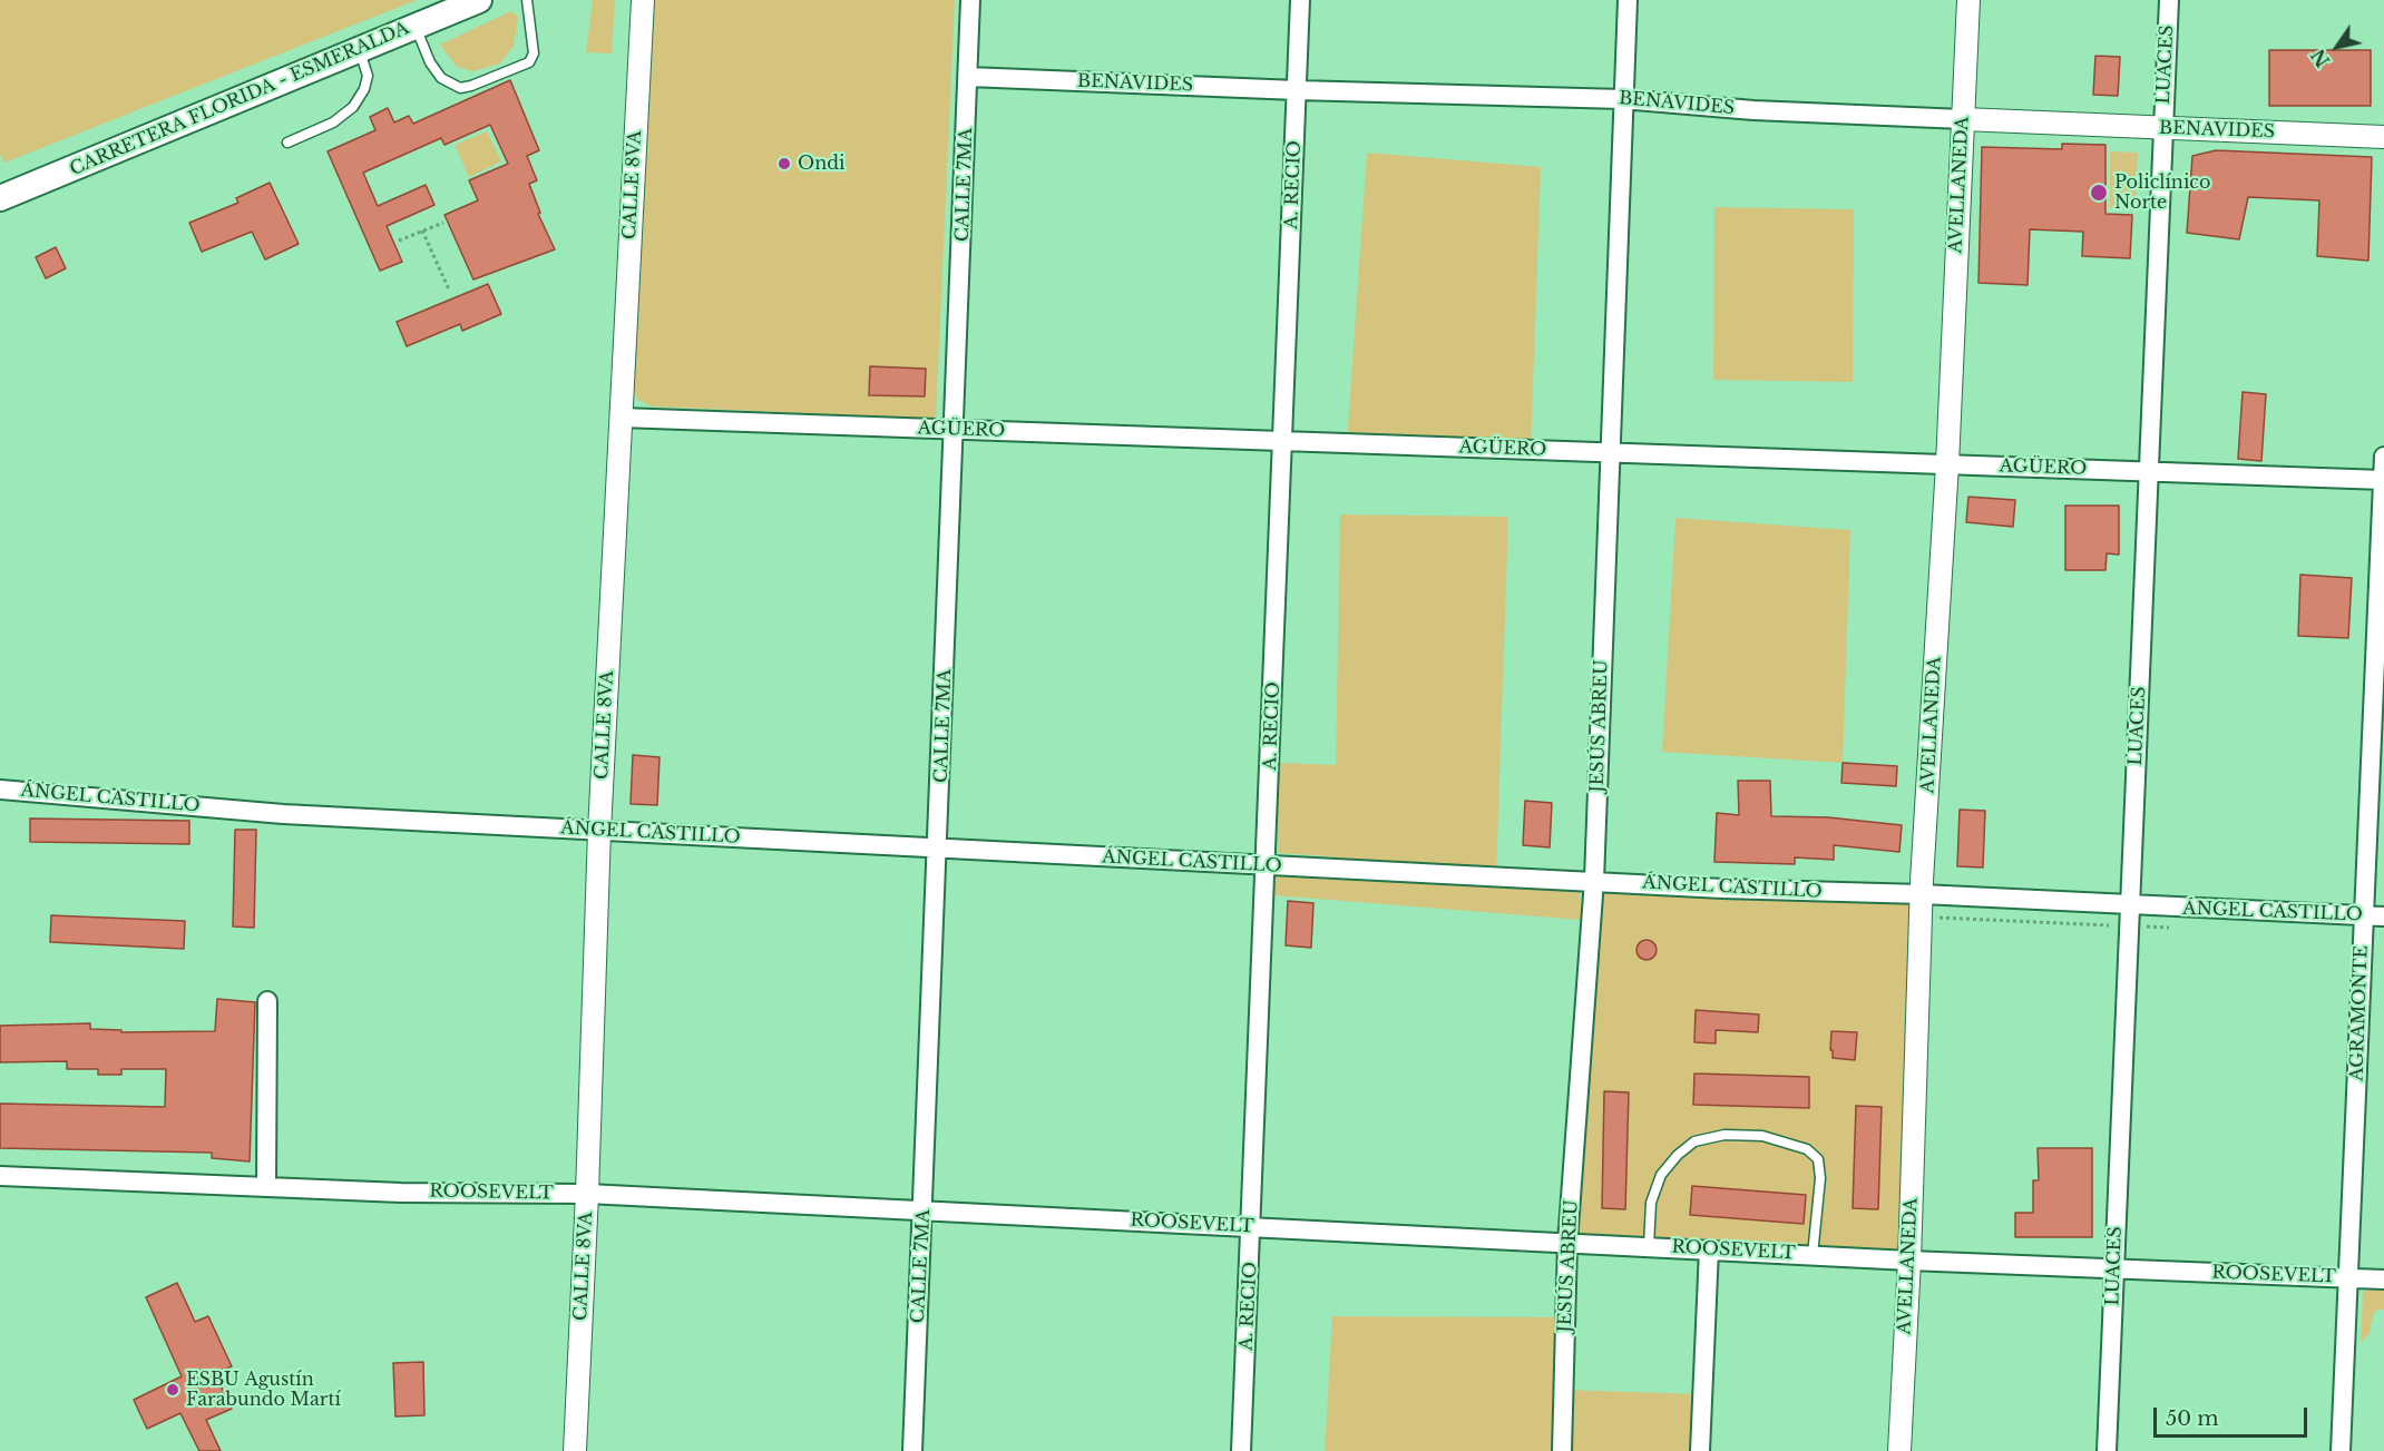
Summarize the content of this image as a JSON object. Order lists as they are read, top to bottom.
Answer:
{
  "streets": {
    "main road": ["CARRETERA FLORIDA - ESMERALDA"],
    "street": [
      "LUACES",
      "BENAVIDES",
      "CALLE 8VA",
      "CALLE 7MA",
      "A. RECIO",
      "AVELLANEDA",
      "AGÜERO",
      "JESÚS ABREU",
      "ÁNGEL CASTILLO",
      "AGRAMONTE",
      "ROOSEVELT"
    ]
  },
  "crossings": [
    ["LUACES", "BENAVIDES"],
    ["LUACES", "AGÜERO"],
    ["LUACES", "ÁNGEL CASTILLO"],
    ["LUACES", "ROOSEVELT"],
    ["BENAVIDES", "CALLE 7MA"],
    ["BENAVIDES", "A. RECIO"],
    ["BENAVIDES", "AVELLANEDA"],
    ["BENAVIDES", "JESÚS ABREU"],
    ["CALLE 8VA", "AGÜERO"],
    ["CALLE 8VA", "ÁNGEL CASTILLO"],
    ["CALLE 8VA", "ROOSEVELT"],
    ["CALLE 7MA", "AGÜERO"],
    ["CALLE 7MA", "ÁNGEL CASTILLO"],
    ["CALLE 7MA", "ROOSEVELT"],
    ["A. RECIO", "AGÜERO"],
    ["A. RECIO", "ÁNGEL CASTILLO"],
    ["A. RECIO", "ROOSEVELT"],
    ["AVELLANEDA", "AGÜERO"],
    ["AVELLANEDA", "ÁNGEL CASTILLO"],
    ["AVELLANEDA", "ROOSEVELT"],
    ["AGÜERO", "JESÚS ABREU"],
    ["AGÜERO", "AGRAMONTE"],
    ["JESÚS ABREU", "ÁNGEL CASTILLO"],
    ["JESÚS ABREU", "ROOSEVELT"],
    ["ÁNGEL CASTILLO", "AGRAMONTE"],
    ["AGRAMONTE", "ROOSEVELT"]
  ],
  "places": ["Ondi", "Policlínico Norte", "ESBU Agustín Farabundo Martí"],
  "scale_bar": "50 m",
  "north": "bottom left"
}
